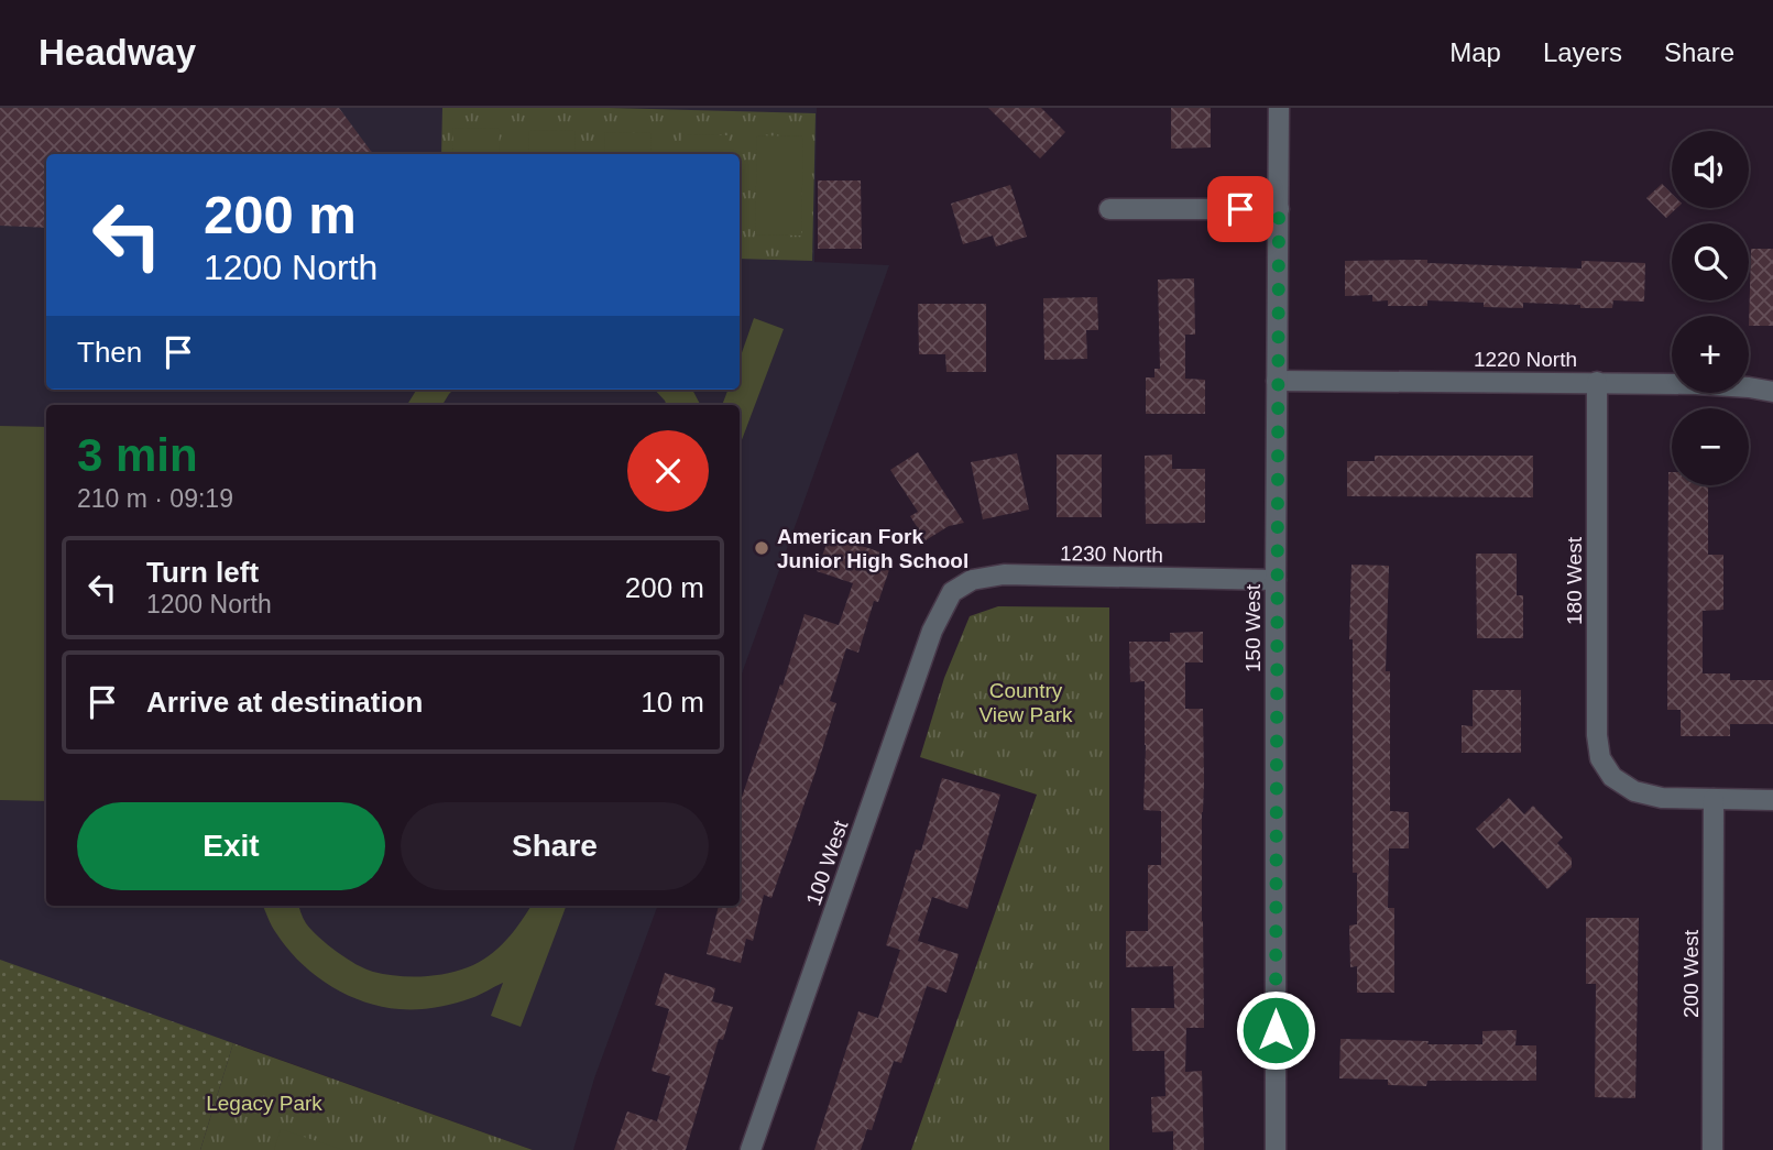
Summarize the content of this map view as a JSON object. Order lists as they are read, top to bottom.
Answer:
{
  "streets": {
    "street": [
      "1220 North",
      "1230 North",
      "180 West",
      "150 West",
      "100 West",
      "200 West"
    ]
  },
  "crossings": [
    ["1220 North", "180 West"],
    ["1220 North", "150 West"],
    ["1230 North", "150 West"],
    ["1230 North", "100 West"],
    ["180 West", "200 West"]
  ],
  "parks": ["Country View Park", "Legacy Park"],
  "places": ["American Fork Junior High School"],
  "page": {
    "header": "Headway",
    "nav": ["Map", "Layers", "Share"],
    "map_buttons": ["+", "−"],
    "turn": ["200 m", "1200 North"],
    "then": "Then",
    "heading": ["3 min", "210 m · 09:19"],
    "list": [
      {
        "name": "Turn left",
        "note": "1200 North",
        "value": "200 m"
      },
      {
        "name": "Arrive at destination",
        "value": "10 m"
      }
    ],
    "buttons": ["Exit", "Share"]
  }
}
